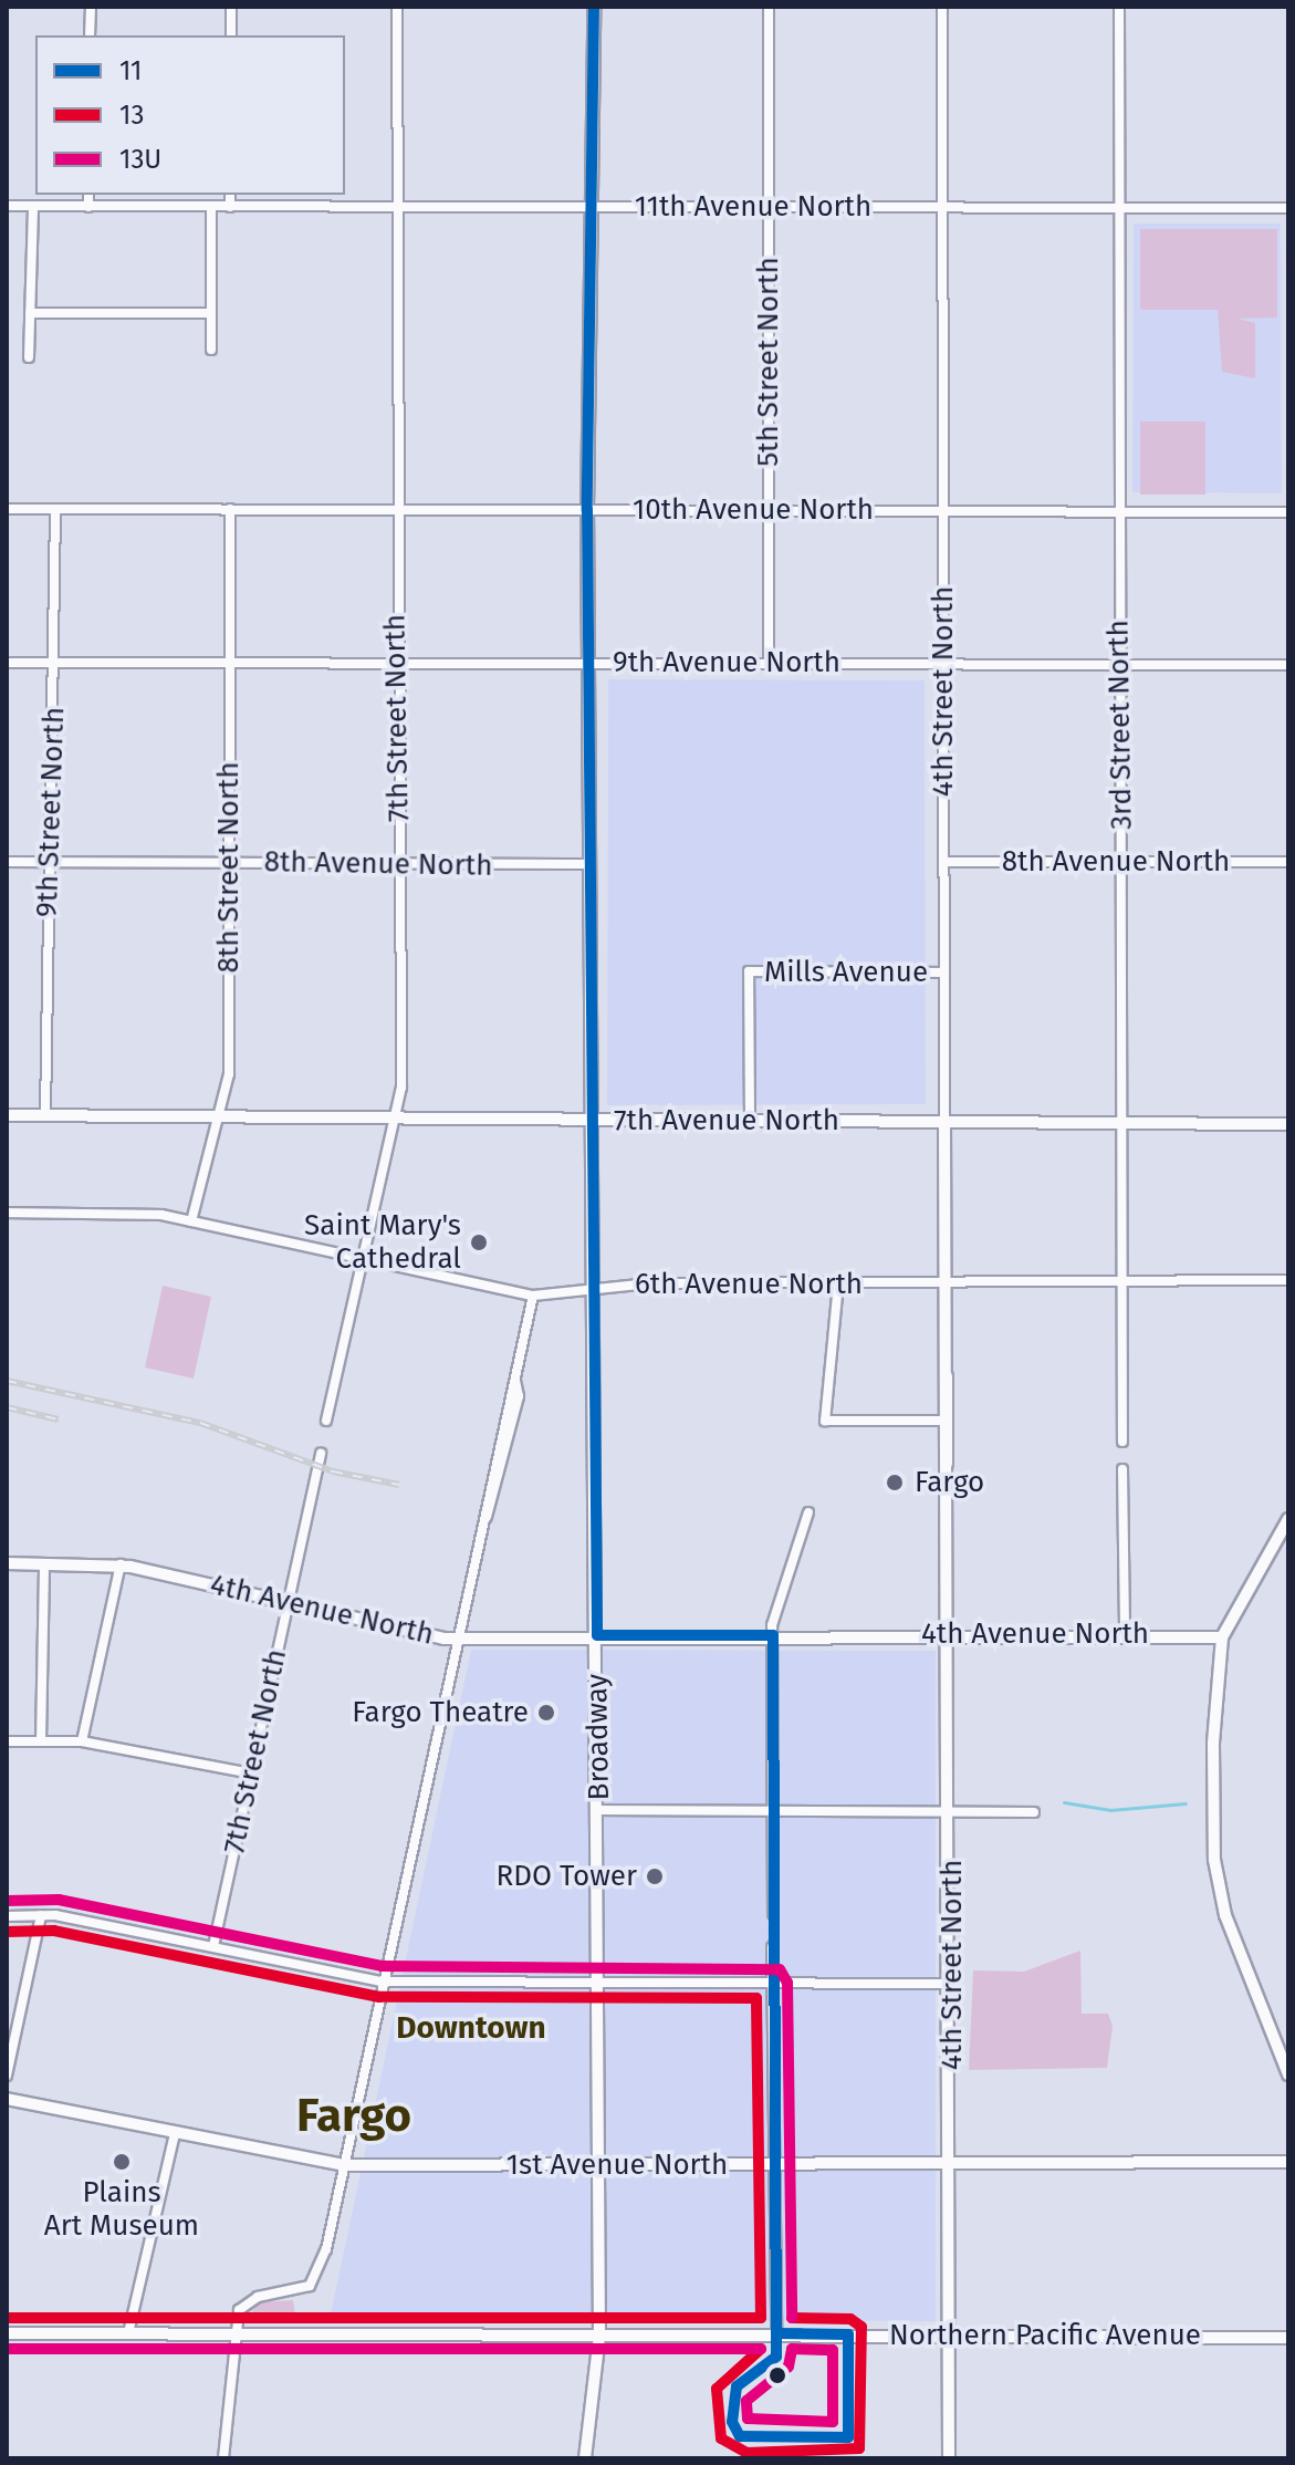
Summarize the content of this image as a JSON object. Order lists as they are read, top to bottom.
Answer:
{
  "streets": {
    "street": [
      "11th Avenue North",
      "5th Street North",
      "10th Avenue North",
      "9th Avenue North",
      "4th Street North",
      "7th Street North",
      "3rd Street North",
      "9th Street North",
      "8th Avenue North",
      "8th Street North",
      "Mills Avenue",
      "7th Avenue North",
      "6th Avenue North",
      "4th Avenue North",
      "Broadway",
      "1st Avenue North",
      "Northern Pacific Avenue"
    ]
  },
  "crossings": [
    ["11th Avenue North", "5th Street North"],
    ["11th Avenue North", "4th Street North"],
    ["11th Avenue North", "7th Street North"],
    ["11th Avenue North", "3rd Street North"],
    ["11th Avenue North", "Broadway"],
    ["5th Street North", "10th Avenue North"],
    ["5th Street North", "9th Avenue North"],
    ["10th Avenue North", "4th Street North"],
    ["10th Avenue North", "7th Street North"],
    ["10th Avenue North", "3rd Street North"],
    ["10th Avenue North", "9th Street North"],
    ["10th Avenue North", "8th Street North"],
    ["10th Avenue North", "Broadway"],
    ["9th Avenue North", "4th Street North"],
    ["9th Avenue North", "7th Street North"],
    ["9th Avenue North", "3rd Street North"],
    ["9th Avenue North", "9th Street North"],
    ["9th Avenue North", "8th Street North"],
    ["9th Avenue North", "Broadway"],
    ["4th Street North", "8th Avenue North"],
    ["4th Street North", "Mills Avenue"],
    ["4th Street North", "7th Avenue North"],
    ["4th Street North", "6th Avenue North"],
    ["4th Street North", "4th Avenue North"],
    ["4th Street North", "1st Avenue North"],
    ["4th Street North", "Northern Pacific Avenue"],
    ["7th Street North", "8th Avenue North"],
    ["7th Street North", "7th Avenue North"],
    ["7th Street North", "6th Avenue North"],
    ["7th Street North", "4th Avenue North"],
    ["3rd Street North", "8th Avenue North"],
    ["3rd Street North", "7th Avenue North"],
    ["3rd Street North", "6th Avenue North"],
    ["9th Street North", "8th Avenue North"],
    ["9th Street North", "7th Avenue North"],
    ["8th Avenue North", "8th Street North"],
    ["8th Avenue North", "Broadway"],
    ["8th Street North", "7th Avenue North"],
    ["8th Street North", "6th Avenue North"],
    ["Mills Avenue", "7th Avenue North"],
    ["7th Avenue North", "Broadway"],
    ["6th Avenue North", "Broadway"],
    ["4th Avenue North", "Broadway"],
    ["Broadway", "1st Avenue North"],
    ["Broadway", "Northern Pacific Avenue"]
  ],
  "districts": ["Downtown", "Fargo"],
  "places": [
    "Saint Mary's Cathedral",
    "Fargo",
    "Fargo Theatre",
    "RDO Tower",
    "Plains Art Museum"
  ],
  "lines": ["transit line 11", "transit line 13U", "transit line 13"],
  "legend": ["11", "13", "13U"]
}
